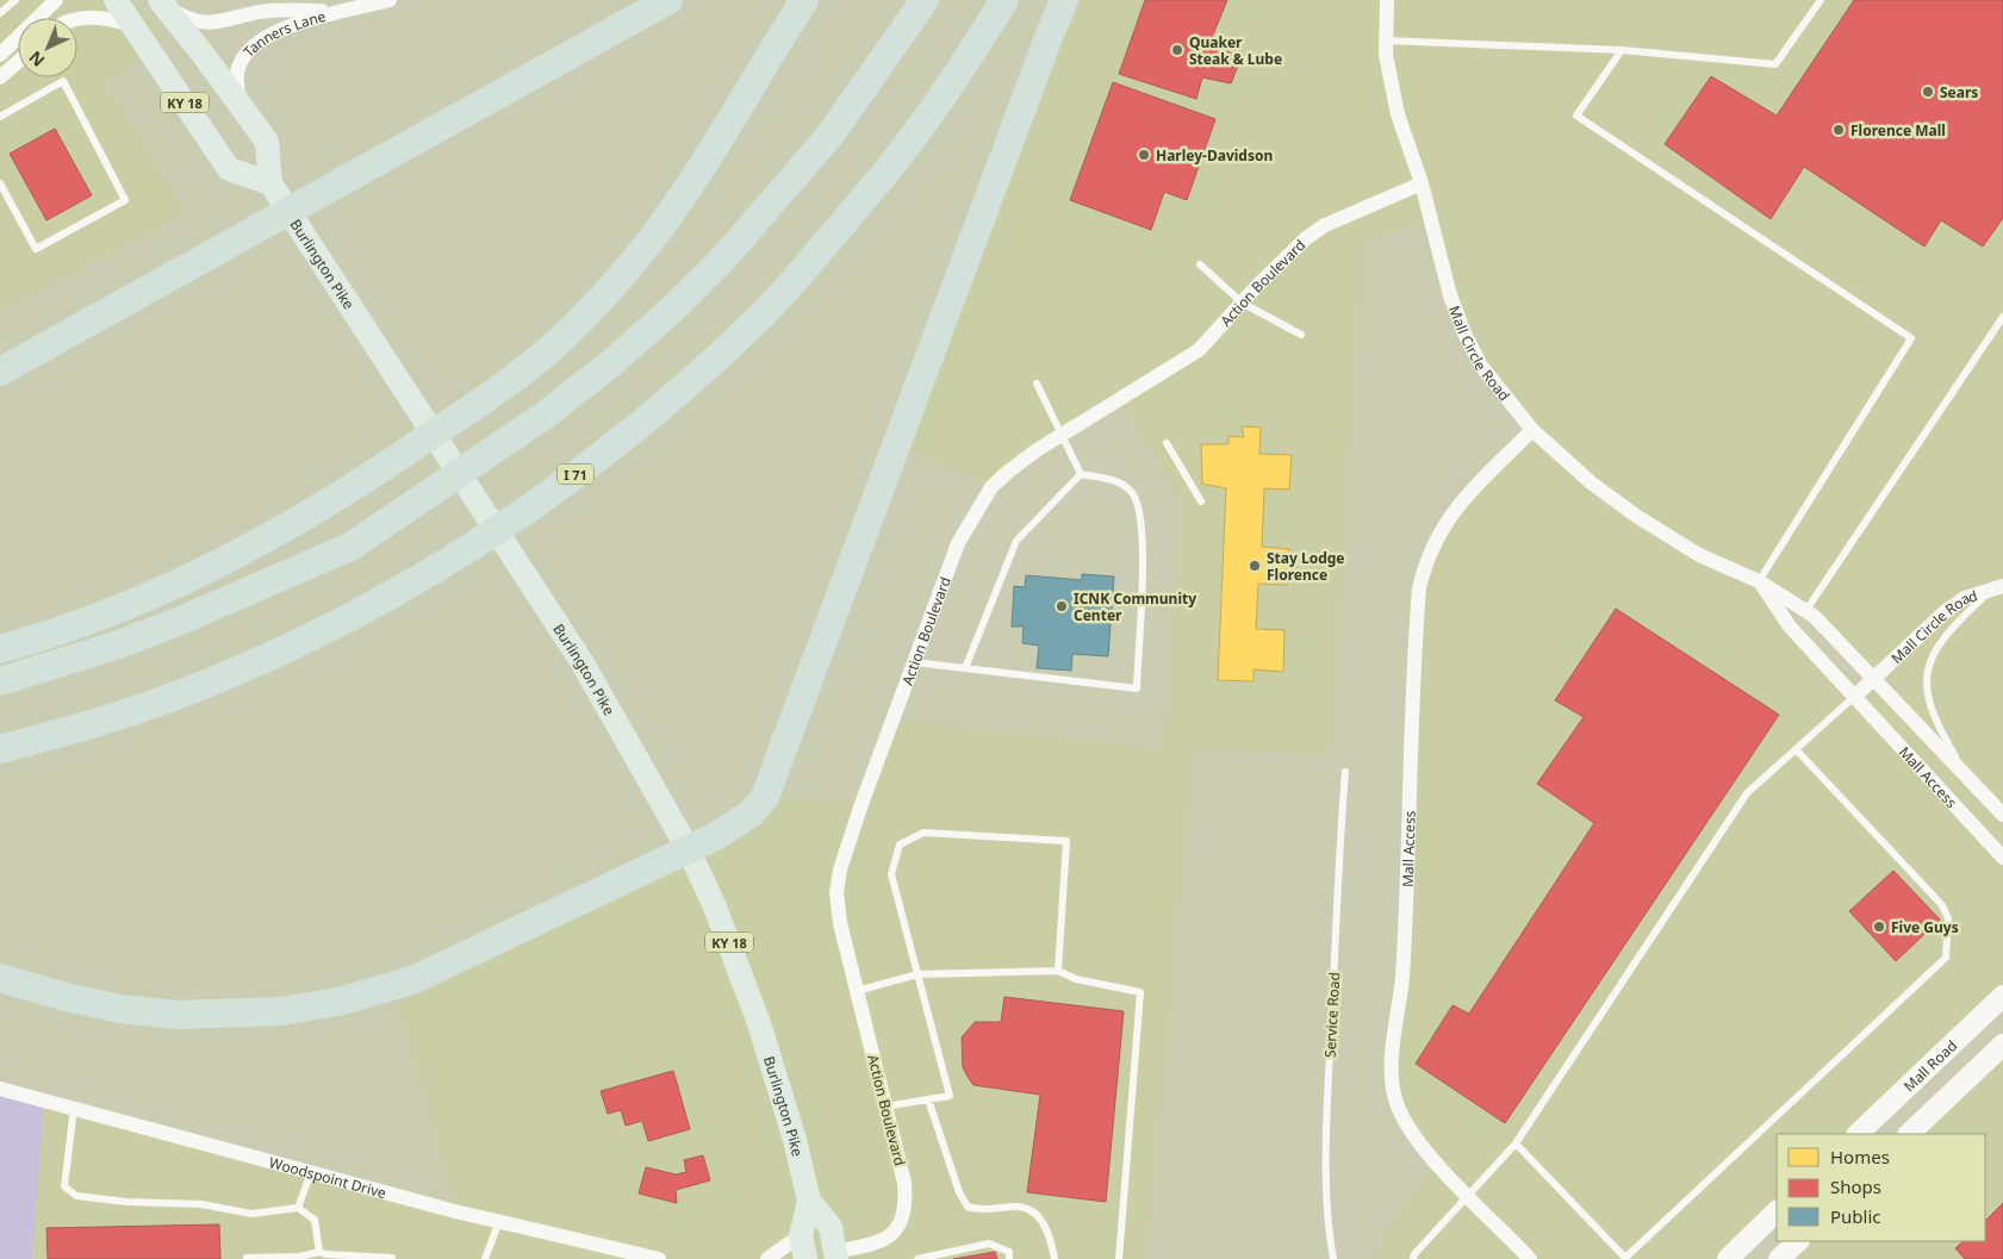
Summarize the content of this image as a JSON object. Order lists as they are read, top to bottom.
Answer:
{
  "streets": {
    "highway": ["I 71"],
    "main road": ["KY 18", "Burlington Pike", "Mall Road"],
    "street": [
      "Tanners Lane",
      "Action Boulevard",
      "Mall Circle Road",
      "Mall Access",
      "Woodspoint Drive"
    ],
    "lane": ["Service Road"]
  },
  "crossings": [
    ["Tanners Lane", "Burlington Pike"],
    ["KY 18", "Burlington Pike"],
    ["Burlington Pike", "Action Boulevard"],
    ["Action Boulevard", "Mall Circle Road"],
    ["Mall Circle Road", "Mall Access"]
  ],
  "places": [
    "Quaker Steak & Lube",
    "Sears",
    "Florence Mall",
    "Harley-Davidson",
    "Stay Lodge Florence",
    "ICNK Community Center",
    "Five Guys"
  ],
  "legend": ["Homes", "Shops", "Public"],
  "north": "bottom left"
}
